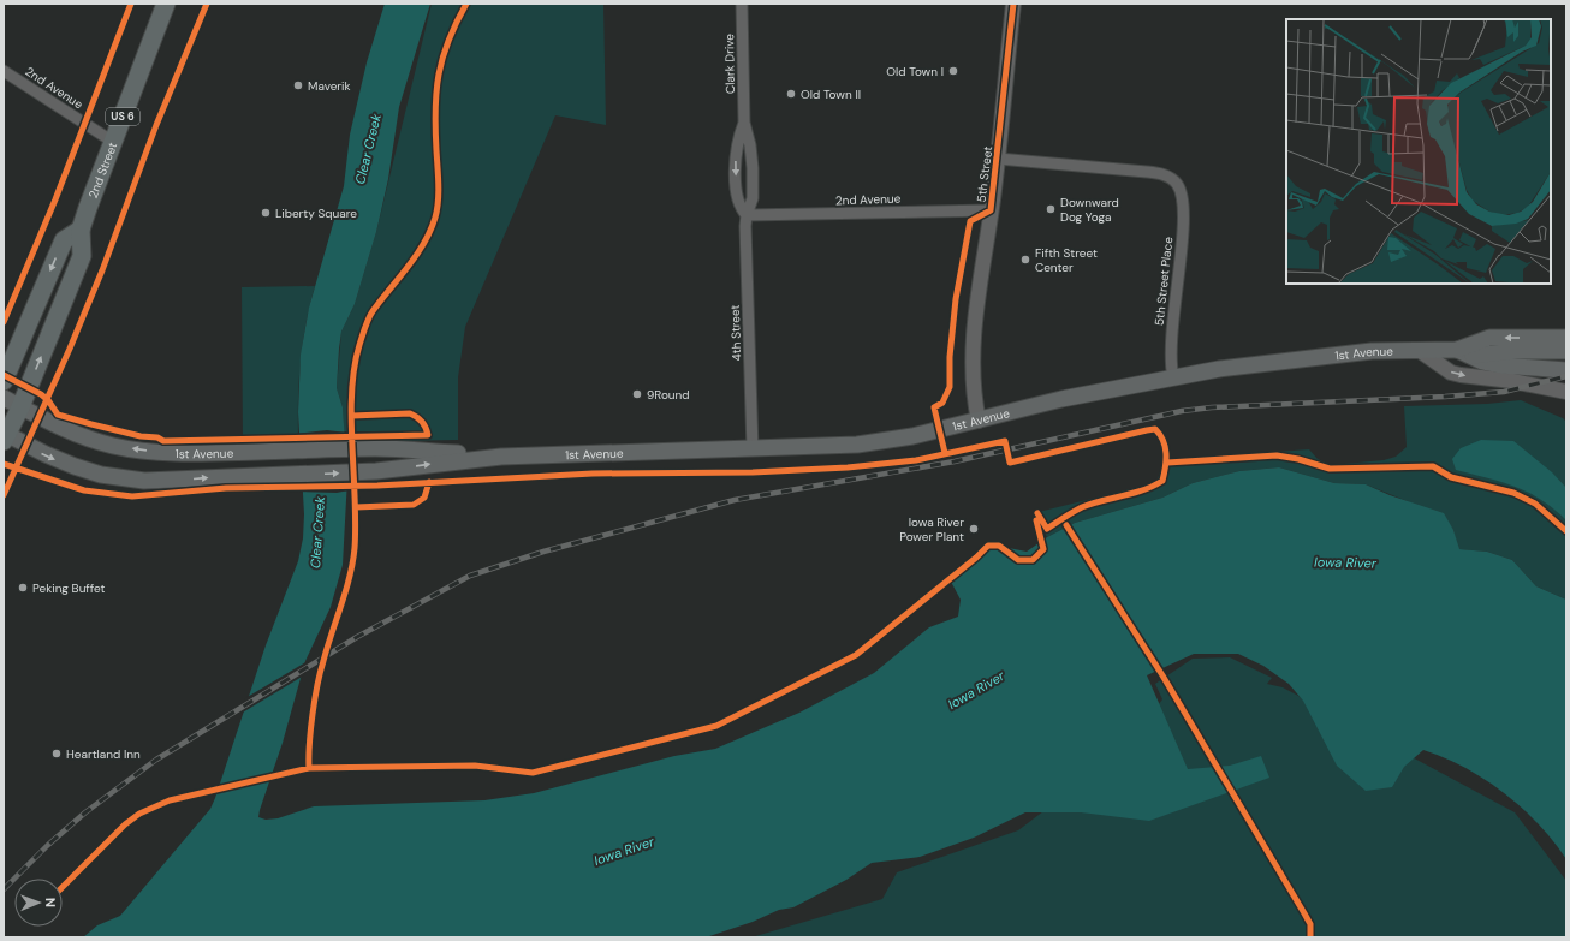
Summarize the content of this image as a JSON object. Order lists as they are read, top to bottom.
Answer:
{
  "streets": {
    "main road": ["US 6", "2nd Street", "1st Avenue"],
    "street": [
      "Clark Drive",
      "2nd Avenue",
      "5th Street",
      "5th Street Place",
      "4th Street"
    ]
  },
  "crossings": [
    ["Clark Drive", "2nd Avenue"],
    ["Clark Drive", "4th Street"],
    ["2nd Avenue", "2nd Street"],
    ["2nd Avenue", "5th Street"],
    ["2nd Avenue", "4th Street"],
    ["2nd Street", "1st Avenue"],
    ["5th Street", "5th Street Place"],
    ["5th Street", "1st Avenue"],
    ["5th Street Place", "1st Avenue"],
    ["4th Street", "1st Avenue"]
  ],
  "water": ["Clear Creek", "Iowa River"],
  "places": [
    "Old Town I",
    "Maverik",
    "Old Town II",
    "Downward Dog Yoga",
    "Liberty Square",
    "Fifth Street Center",
    "9Round",
    "Iowa River Power Plant",
    "Peking Buffet",
    "Heartland Inn"
  ],
  "north": "right"
}
